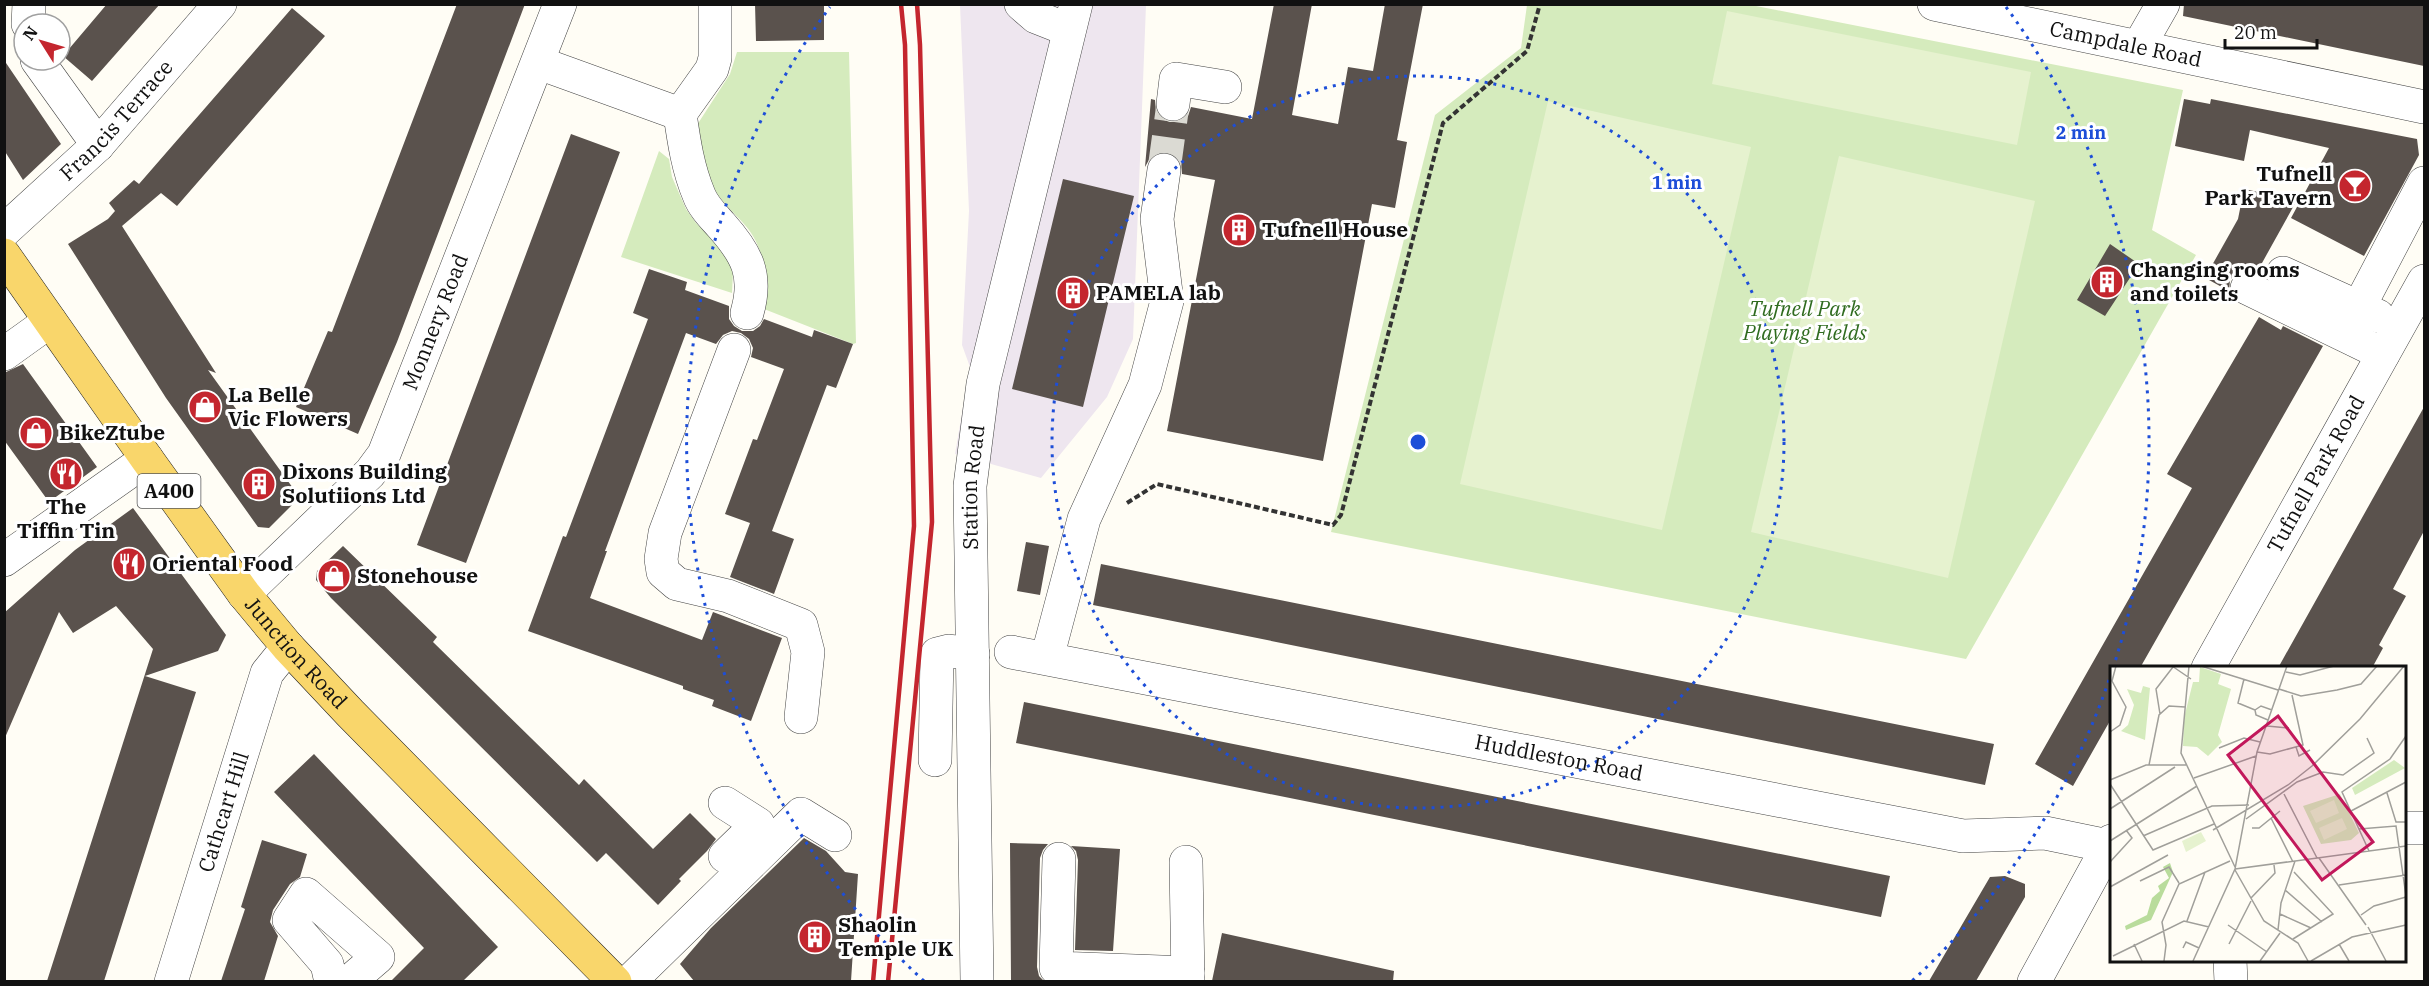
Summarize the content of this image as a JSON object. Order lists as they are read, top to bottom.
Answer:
{
  "streets": {
    "main road": ["A400", "Junction Road"],
    "street": [
      "Campdale Road",
      "Francis Terrace",
      "Monnery Road",
      "Tufnell Park Road",
      "Station Road",
      "Huddleston Road",
      "Cathcart Hill"
    ]
  },
  "crossings": [
    ["Monnery Road", "Junction Road"],
    ["Junction Road", "Cathcart Hill"]
  ],
  "parks": ["Tufnell Park Playing Fields"],
  "places": {
    "bar": ["Tufnell Park Tavern"],
    "building": [
      "Tufnell House",
      "Changing rooms and toilets",
      "PAMELA lab",
      "Dixons Building Solutiions Ltd",
      "Shaolin Temple UK"
    ],
    "shop": ["La Belle Vic Flowers", "BikeZtube", "Stonehouse"],
    "restaurant": ["The Tiffin Tin", "Oriental Food"]
  },
  "scale_bar": "20 m",
  "north": "top left",
  "rings": ["2 min", "1 min"]
}
